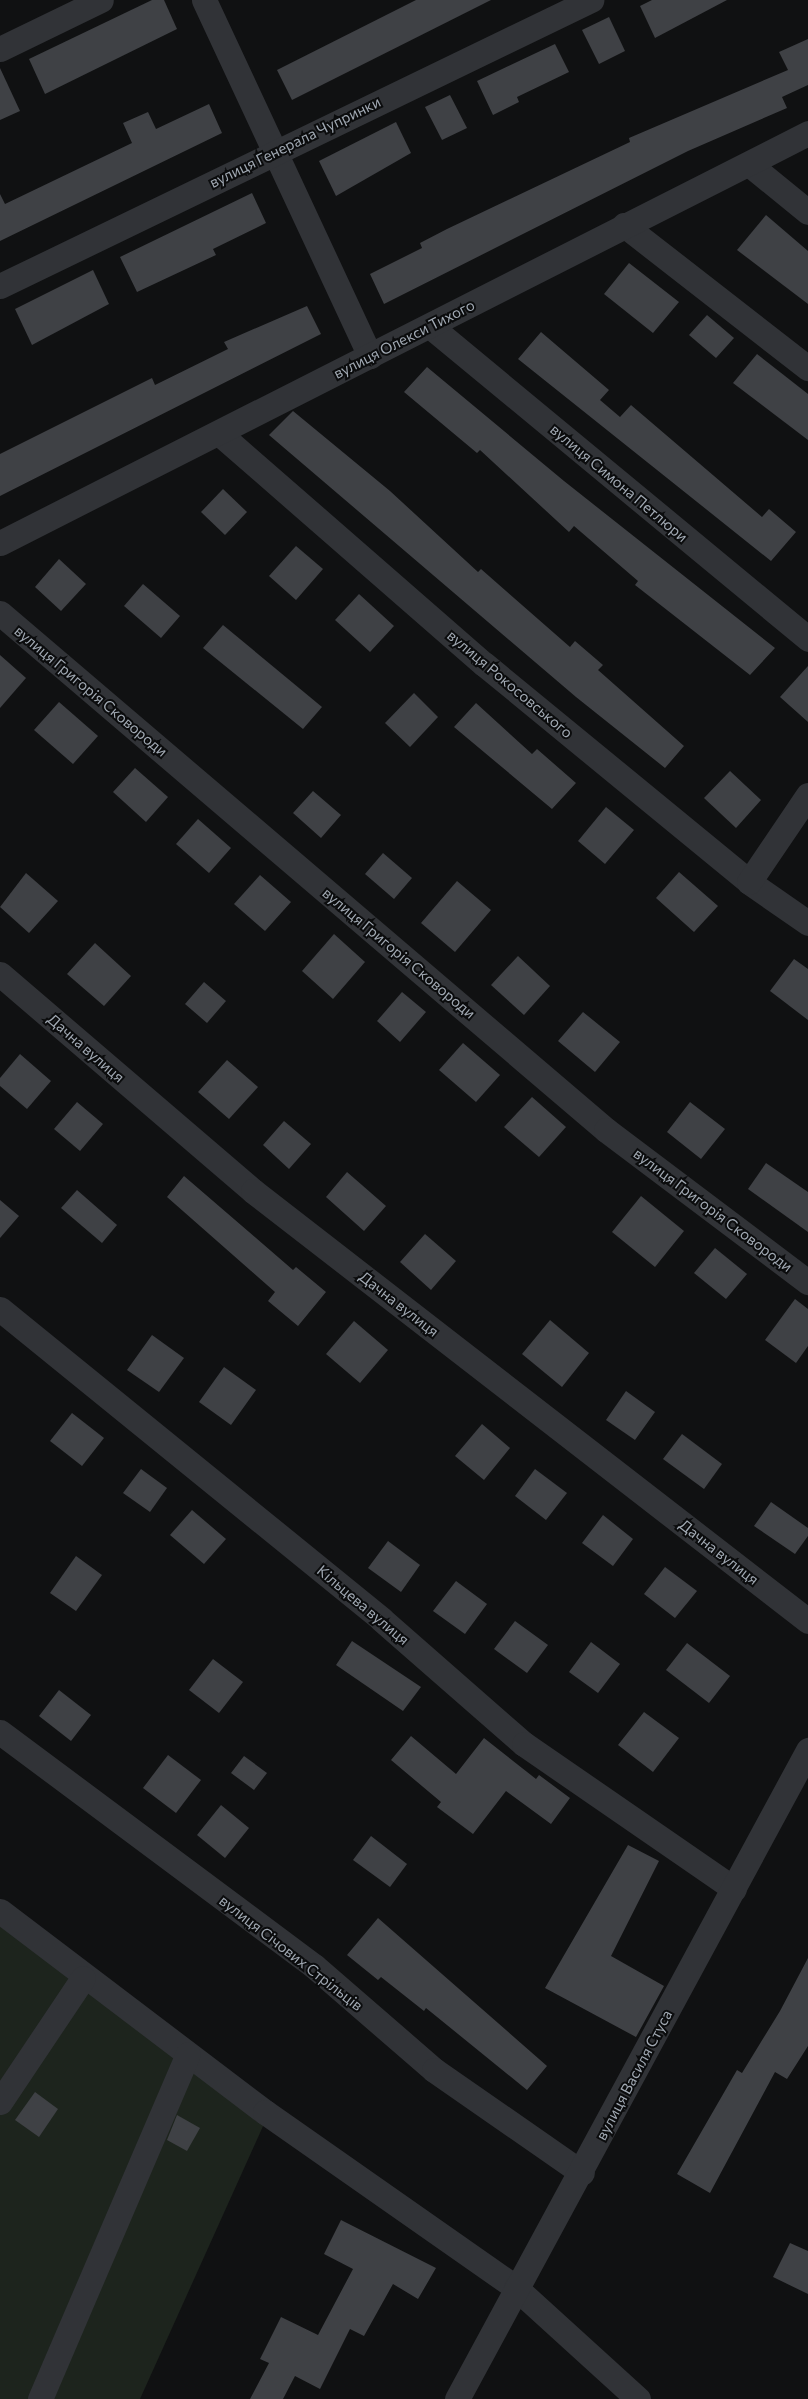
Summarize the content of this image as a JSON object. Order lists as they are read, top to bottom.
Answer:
{
  "streets": {
    "street": [
      "вулиця Генерала Чупринки",
      "вулиця Олекси Тихого",
      "вулиця Симона Петлюри",
      "вулиця Рокосовського",
      "вулиця Григорія Сковороди",
      "Дачна вулиця",
      "Кільцева вулиця",
      "вулиця Січових Стрільців",
      "вулиця Василя Стуса"
    ]
  },
  "crossings": [
    ["вулиця Олекси Тихого", "вулиця Симона Петлюри"],
    ["вулиця Олекси Тихого", "вулиця Рокосовського"],
    ["Кільцева вулиця", "вулиця Василя Стуса"],
    ["вулиця Січових Стрільців", "вулиця Василя Стуса"]
  ]
}
